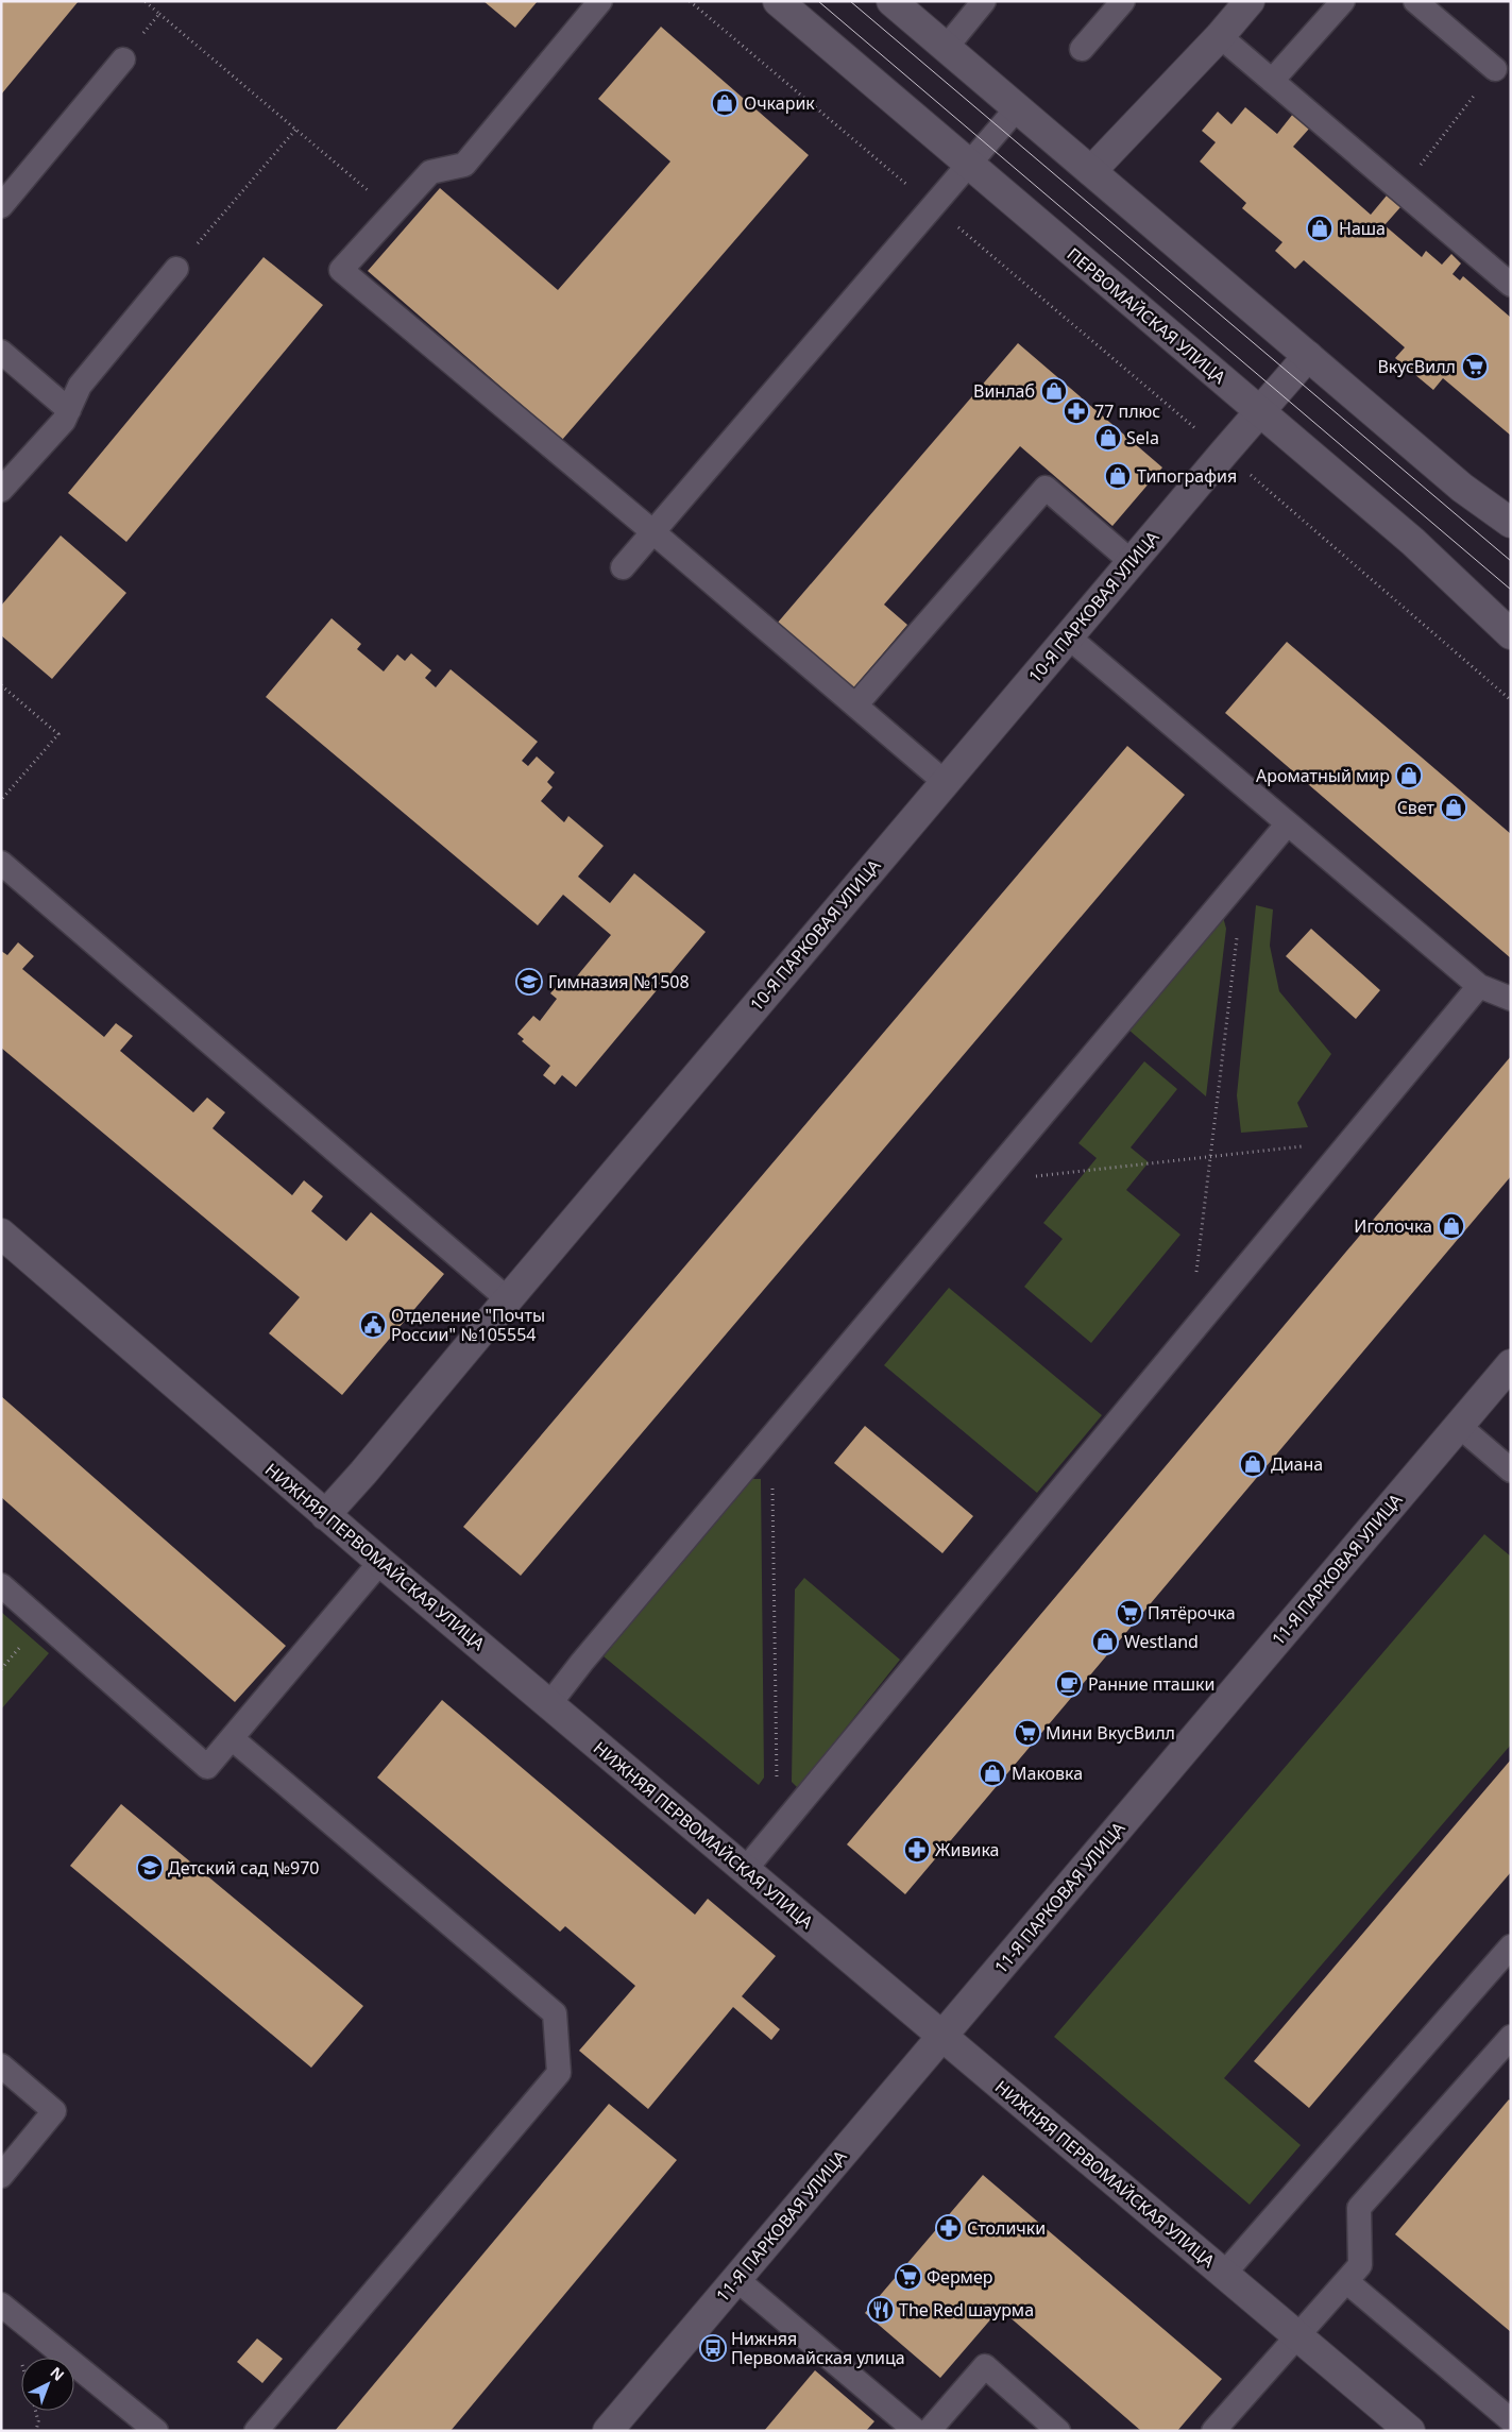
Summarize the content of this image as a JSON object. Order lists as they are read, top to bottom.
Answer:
{
  "streets": {
    "street": [
      "ПЕРВОМАЙСКАЯ УЛИЦА",
      "10-Я ПАРКОВАЯ УЛИЦА",
      "НИЖНЯЯ ПЕРВОМАЙСКАЯ УЛИЦА",
      "11-Я ПАРКОВАЯ УЛИЦА"
    ]
  },
  "crossings": [
    ["ПЕРВОМАЙСКАЯ УЛИЦА", "10-Я ПАРКОВАЯ УЛИЦА"],
    ["10-Я ПАРКОВАЯ УЛИЦА", "НИЖНЯЯ ПЕРВОМАЙСКАЯ УЛИЦА"],
    ["НИЖНЯЯ ПЕРВОМАЙСКАЯ УЛИЦА", "11-Я ПАРКОВАЯ УЛИЦА"]
  ],
  "places": {
    "shop": [
      "Очкарик",
      "Наша",
      "Винлаб",
      "Sela",
      "Типография",
      "Ароматный мир",
      "Свет",
      "Иголочка",
      "Диана",
      "Westland",
      "Маковка"
    ],
    "supermarket": [
      "ВкусВилл",
      "Пятёрочка",
      "Мини ВкусВилл",
      "Фермер"
    ],
    "pharmacy": ["77 плюс", "Живика", "Столички"],
    "school or university": ["Гимназия №1508", "Детский сад №970"],
    "public building": ["Отделение \"Почты России\" №105554"],
    "cafe": ["Ранние пташки"],
    "restaurant": ["The Red шаурма"],
    "bus stop": ["Нижняя Первомайская улица"]
  },
  "north": "top right"
}
